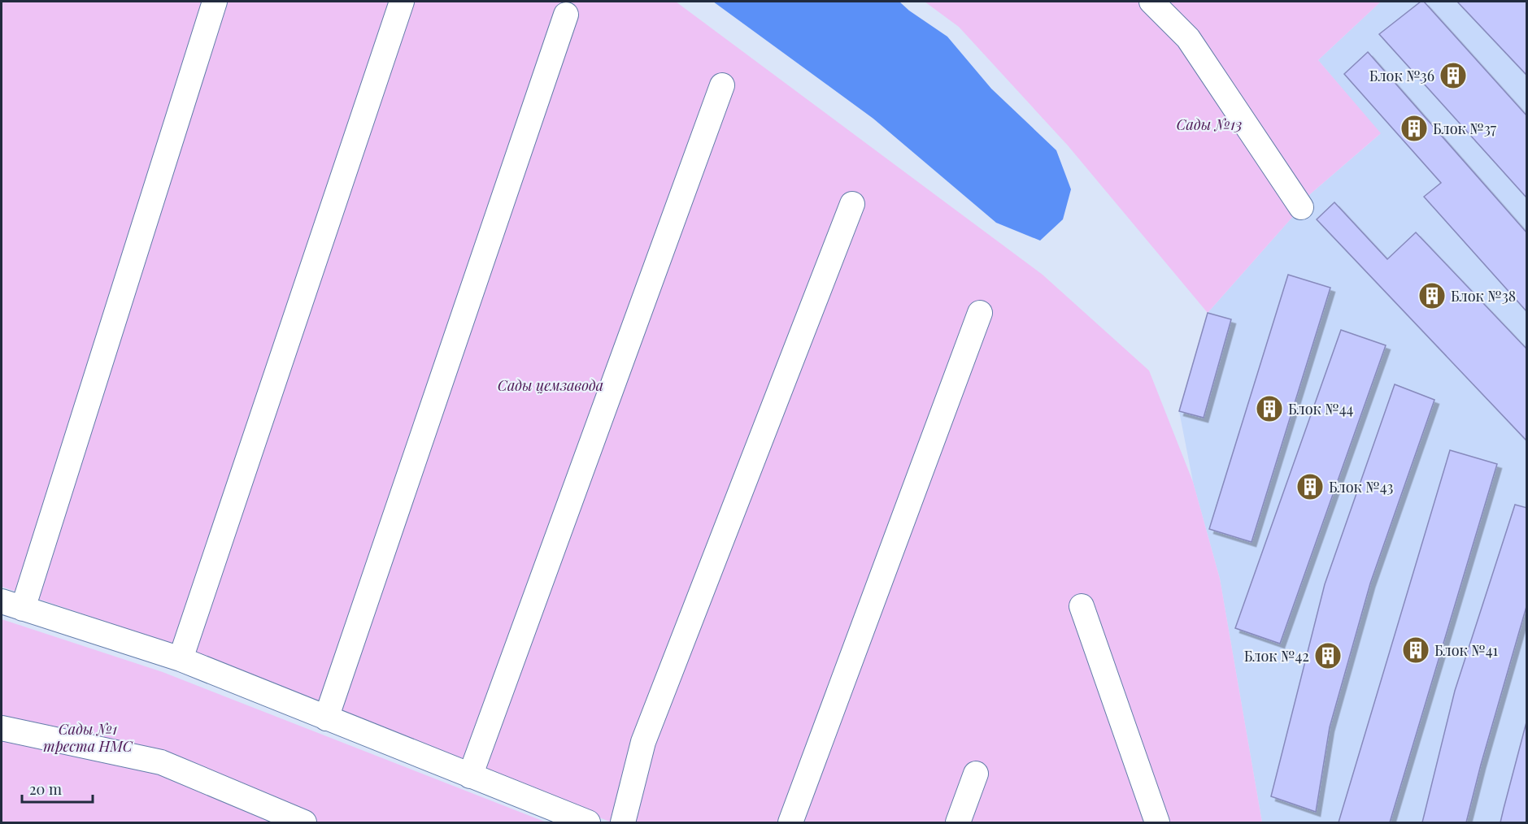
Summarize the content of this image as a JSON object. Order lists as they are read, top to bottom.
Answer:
{
  "parks": ["Сады №13", "Сады цемзавода", "Сады №1 треста НМС"],
  "places": {
    "building": [
      "Блок №36",
      "Блок №37",
      "Блок №38",
      "Блок №44",
      "Блок №43",
      "Блок №41",
      "Блок №42"
    ]
  },
  "scale_bar": "20 m"
}
